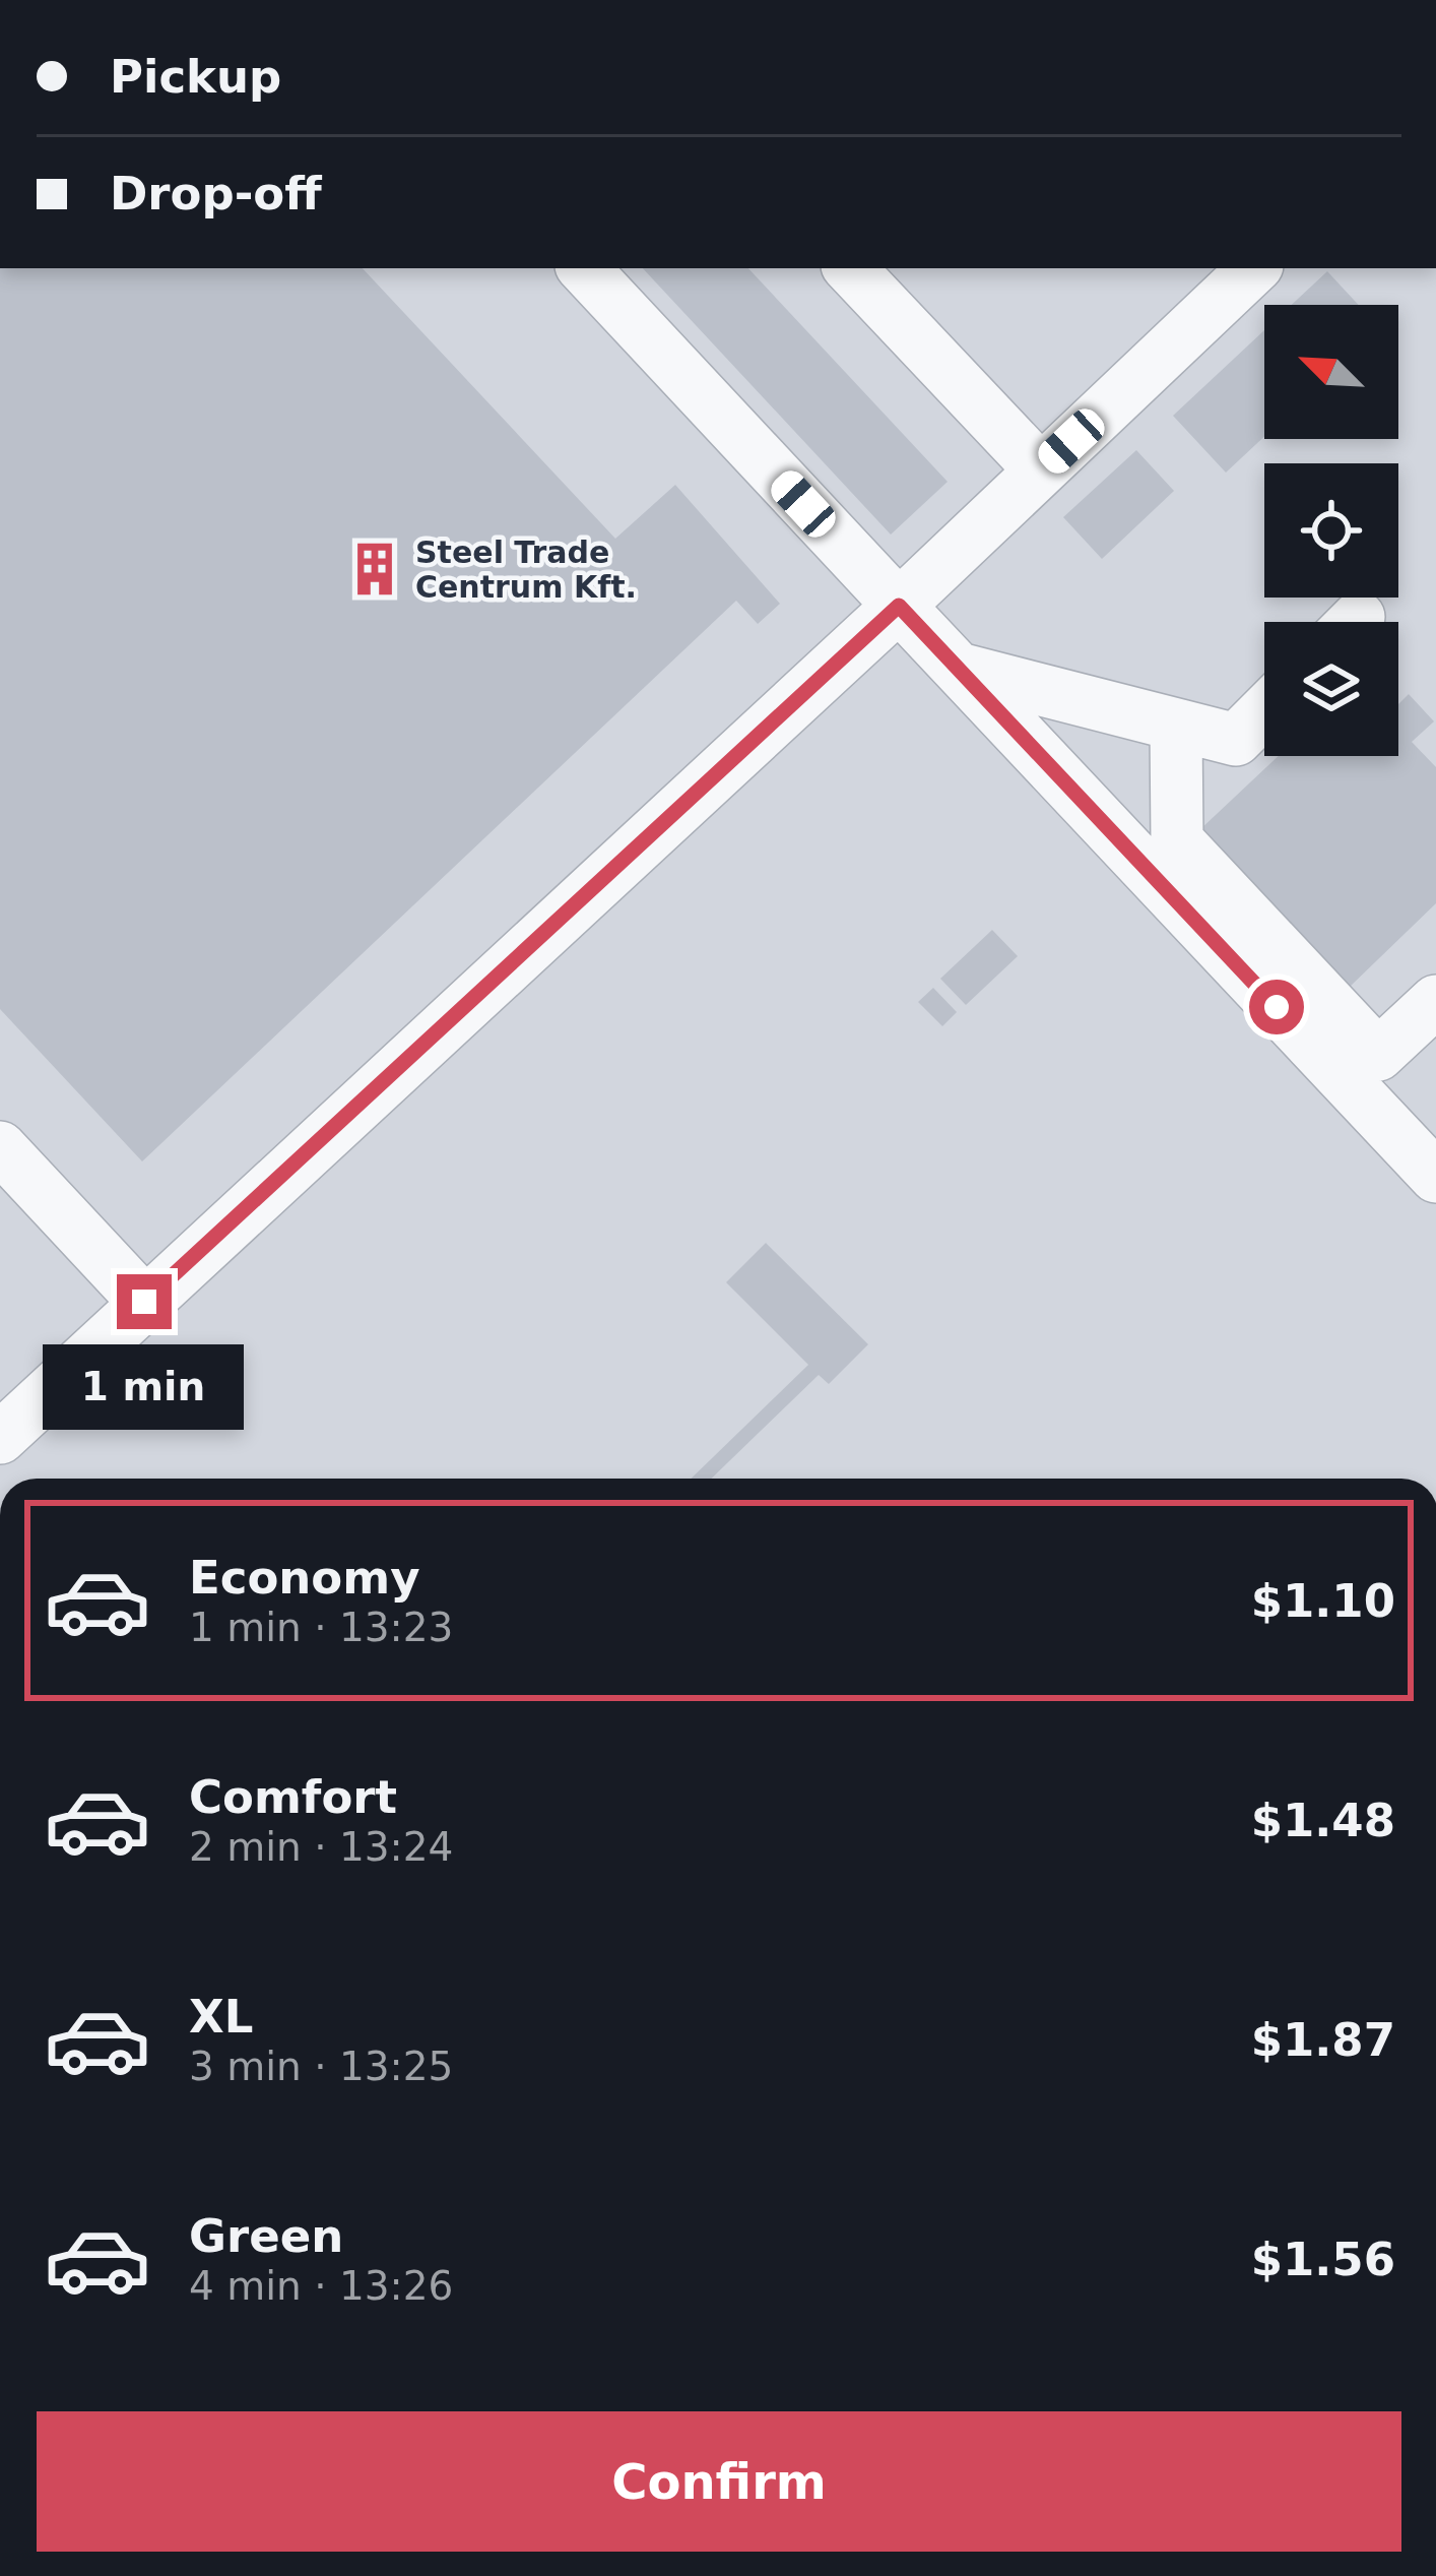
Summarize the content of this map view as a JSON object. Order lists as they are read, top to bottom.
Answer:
{
  "places": {
    "building": ["Steel Trade Centrum Kft."]
  },
  "north": "top left",
  "page": {
    "banner": ["Pickup", "Drop-off"],
    "bubble": "1 min",
    "list": [
      {
        "name": "Economy",
        "note": "1 min · 13:23",
        "value": "$1.10"
      },
      {
        "name": "Comfort",
        "note": "2 min · 13:24",
        "value": "$1.48"
      },
      {
        "name": "XL",
        "note": "3 min · 13:25",
        "value": "$1.87"
      },
      {
        "name": "Green",
        "note": "4 min · 13:26",
        "value": "$1.56"
      }
    ],
    "buttons": "Confirm"
  }
}
